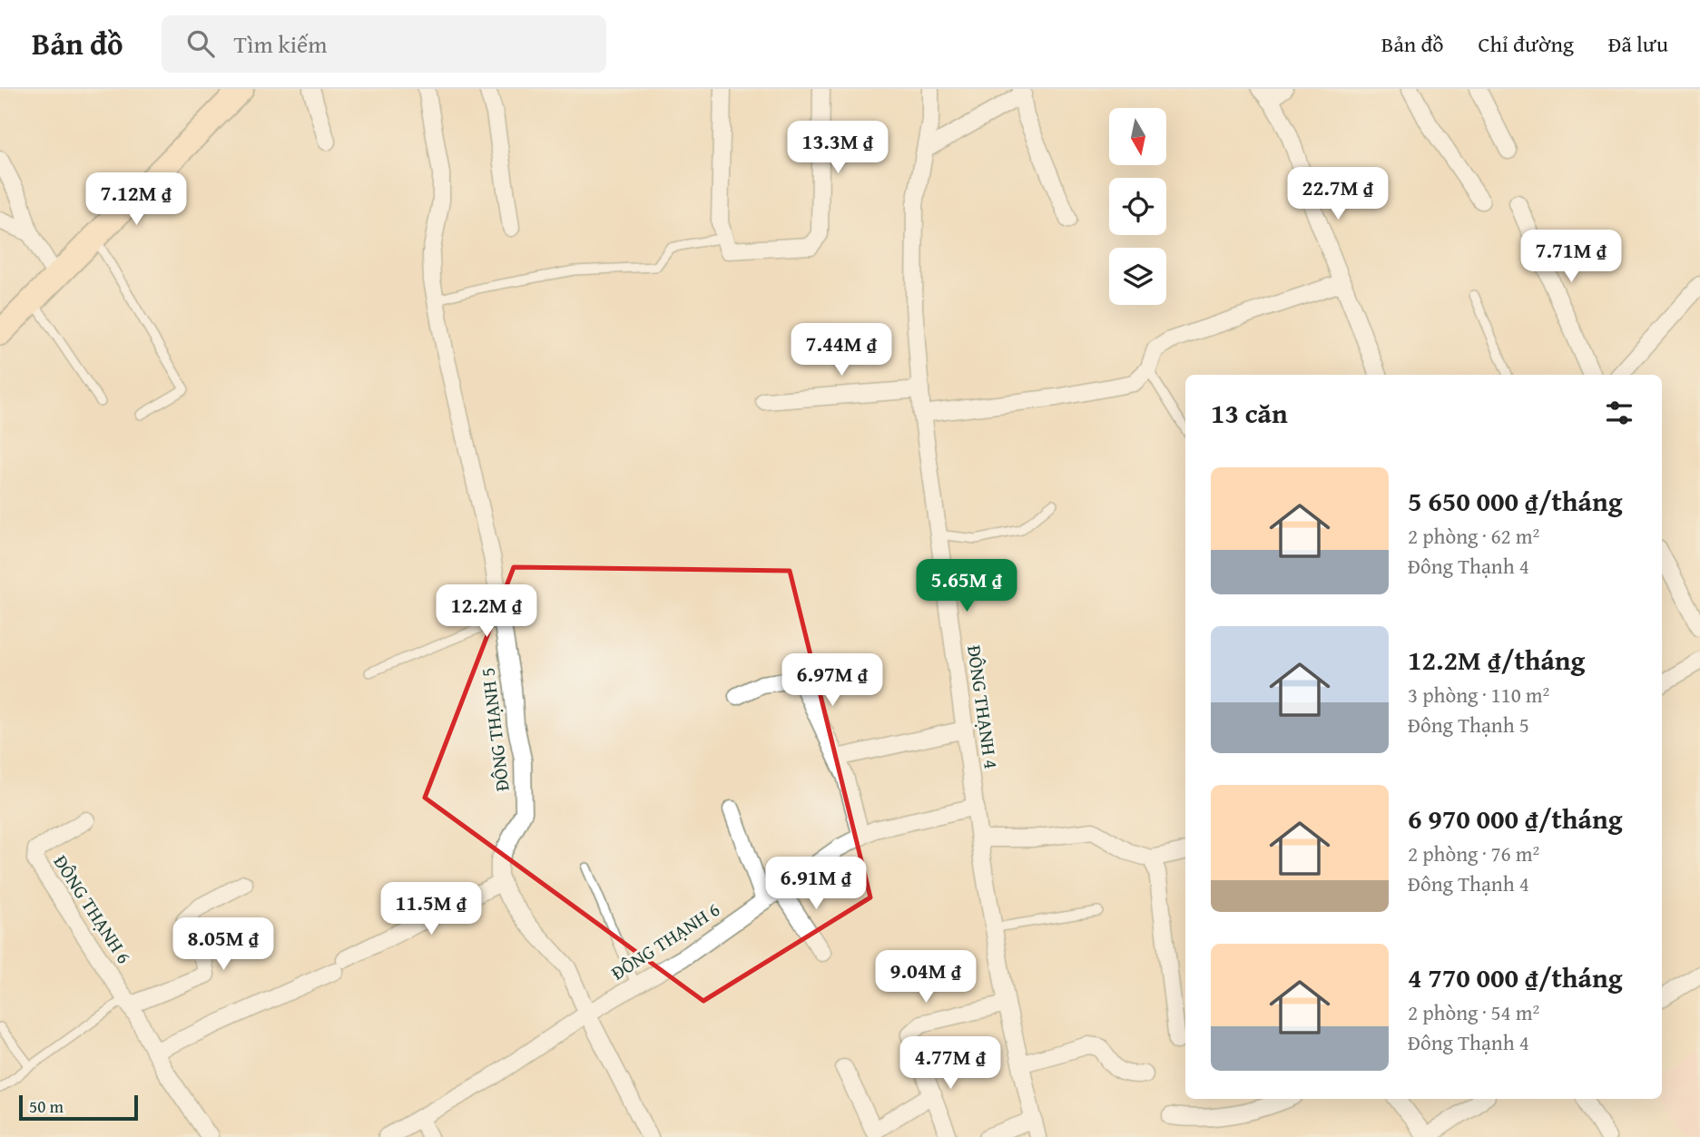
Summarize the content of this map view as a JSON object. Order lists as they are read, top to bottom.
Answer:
{
  "streets": {
    "street": ["ĐÔNG THẠNH 4", "ĐÔNG THẠNH 5", "ĐÔNG THẠNH 6"]
  },
  "crossings": [
    ["ĐÔNG THẠNH 4", "ĐÔNG THẠNH 6"]
  ],
  "scale_bar": "50 m",
  "north": "bottom",
  "page": {
    "header": "Bản đồ",
    "search": "Tìm kiếm",
    "nav": ["Bản đồ", "Chỉ đường", "Đã lưu"],
    "price": [
      "13.3M ₫",
      "22.7M ₫",
      "7.12M ₫",
      "7.71M ₫",
      "7.44M ₫",
      "5.65M ₫",
      "12.2M ₫",
      "6.97M ₫",
      "6.91M ₫",
      "11.5M ₫",
      "8.05M ₫",
      "9.04M ₫",
      "4.77M ₫"
    ],
    "heading": "13 căn",
    "list": [
      {
        "name": "5 650 000 ₫/tháng",
        "note": "2 phòng · 62 m² · Đông Thạnh 4"
      },
      {
        "name": "12.2M ₫/tháng",
        "note": "3 phòng · 110 m² · Đông Thạnh 5"
      },
      {
        "name": "6 970 000 ₫/tháng",
        "note": "2 phòng · 76 m² · Đông Thạnh 4"
      },
      {
        "name": "4 770 000 ₫/tháng",
        "note": "2 phòng · 54 m² · Đông Thạnh 4"
      }
    ],
    "scale": "50 m"
  }
}
